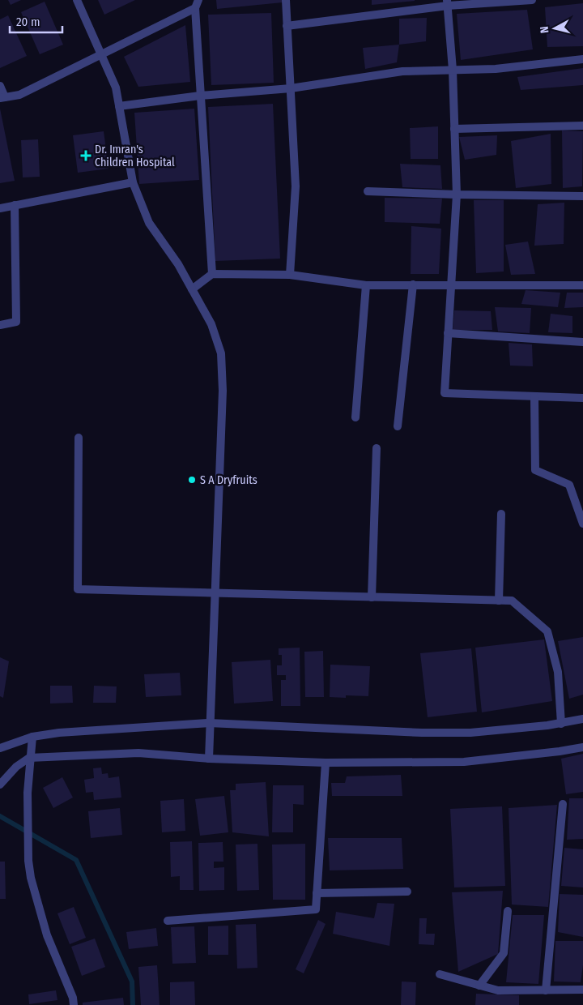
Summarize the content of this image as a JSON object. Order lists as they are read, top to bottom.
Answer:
{
  "places": {
    "health": ["Dr. Imran's Children Hospital"],
    "other": ["S A Dryfruits"]
  },
  "scale_bar": "20 m",
  "north": "left"
}
